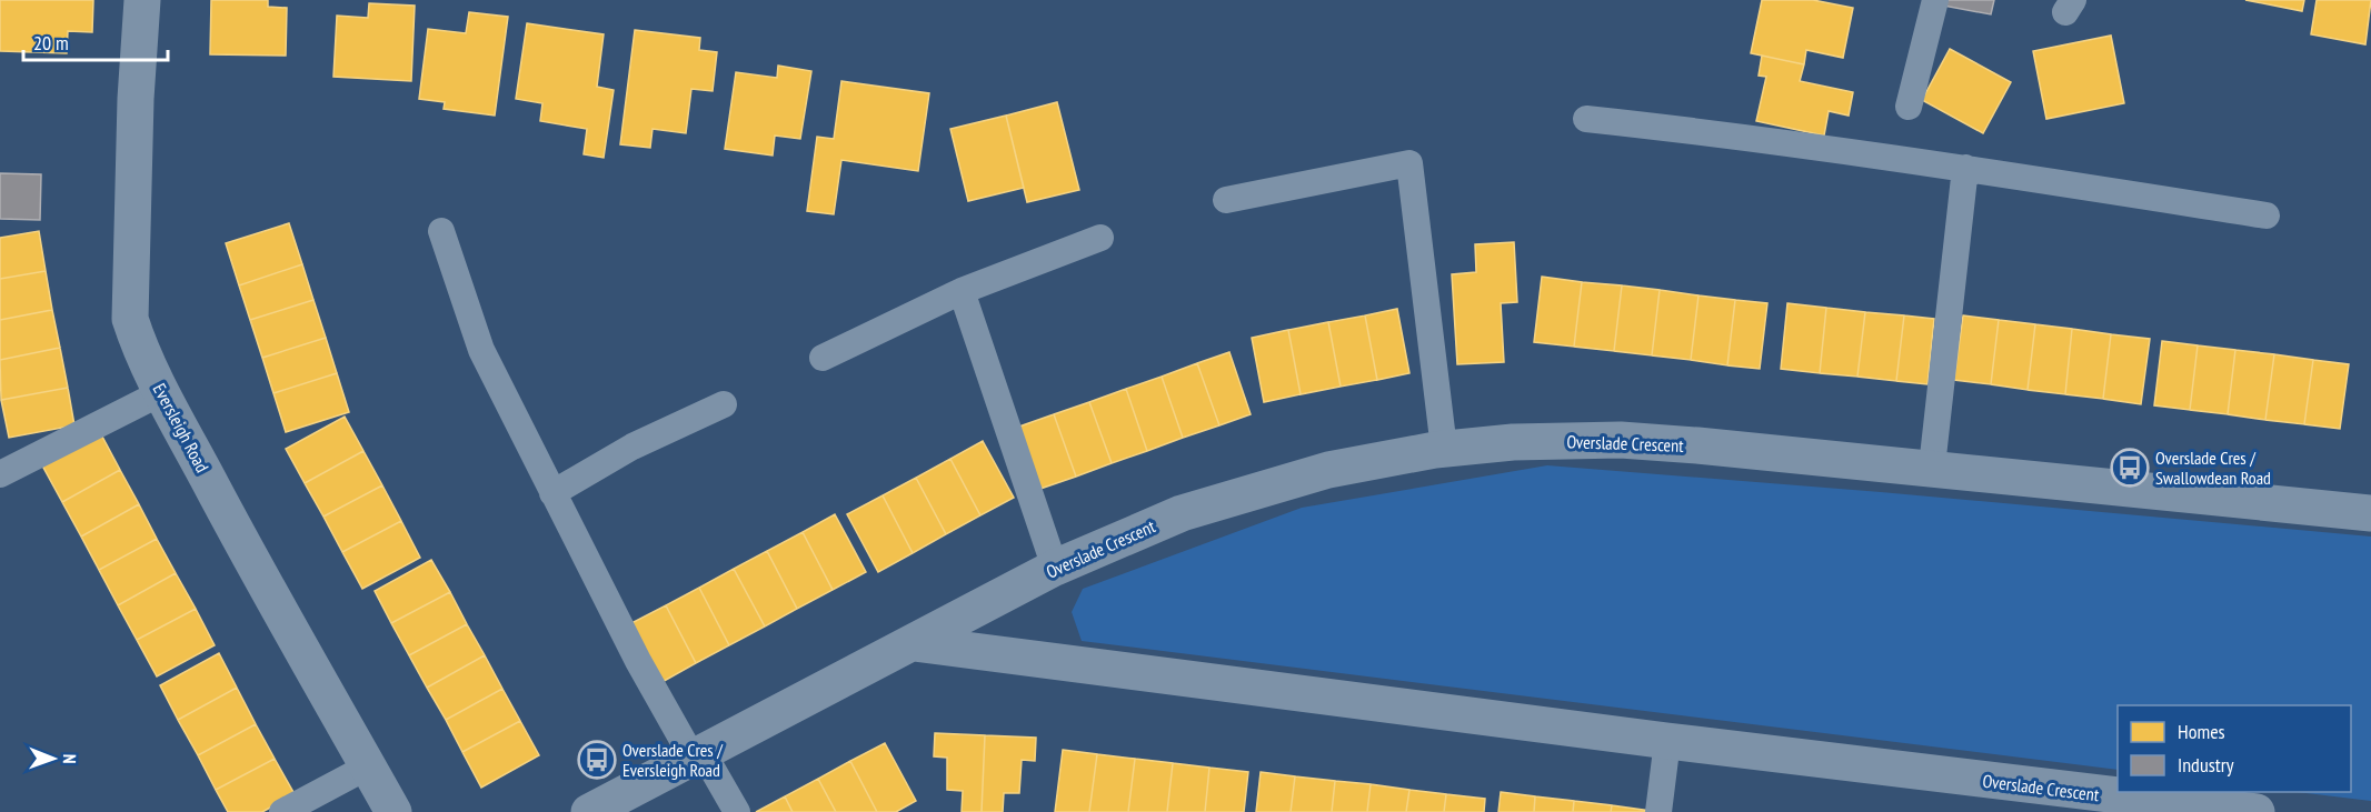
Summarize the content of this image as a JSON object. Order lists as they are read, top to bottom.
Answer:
{
  "streets": {
    "street": ["Eversleigh Road", "Overslade Crescent"]
  },
  "places": {
    "bus stop": ["Overslade Cres / Swallowdean Road", "Overslade Cres / Eversleigh Road"]
  },
  "legend": ["Homes", "Industry"],
  "scale_bar": "20 m",
  "north": "right"
}
